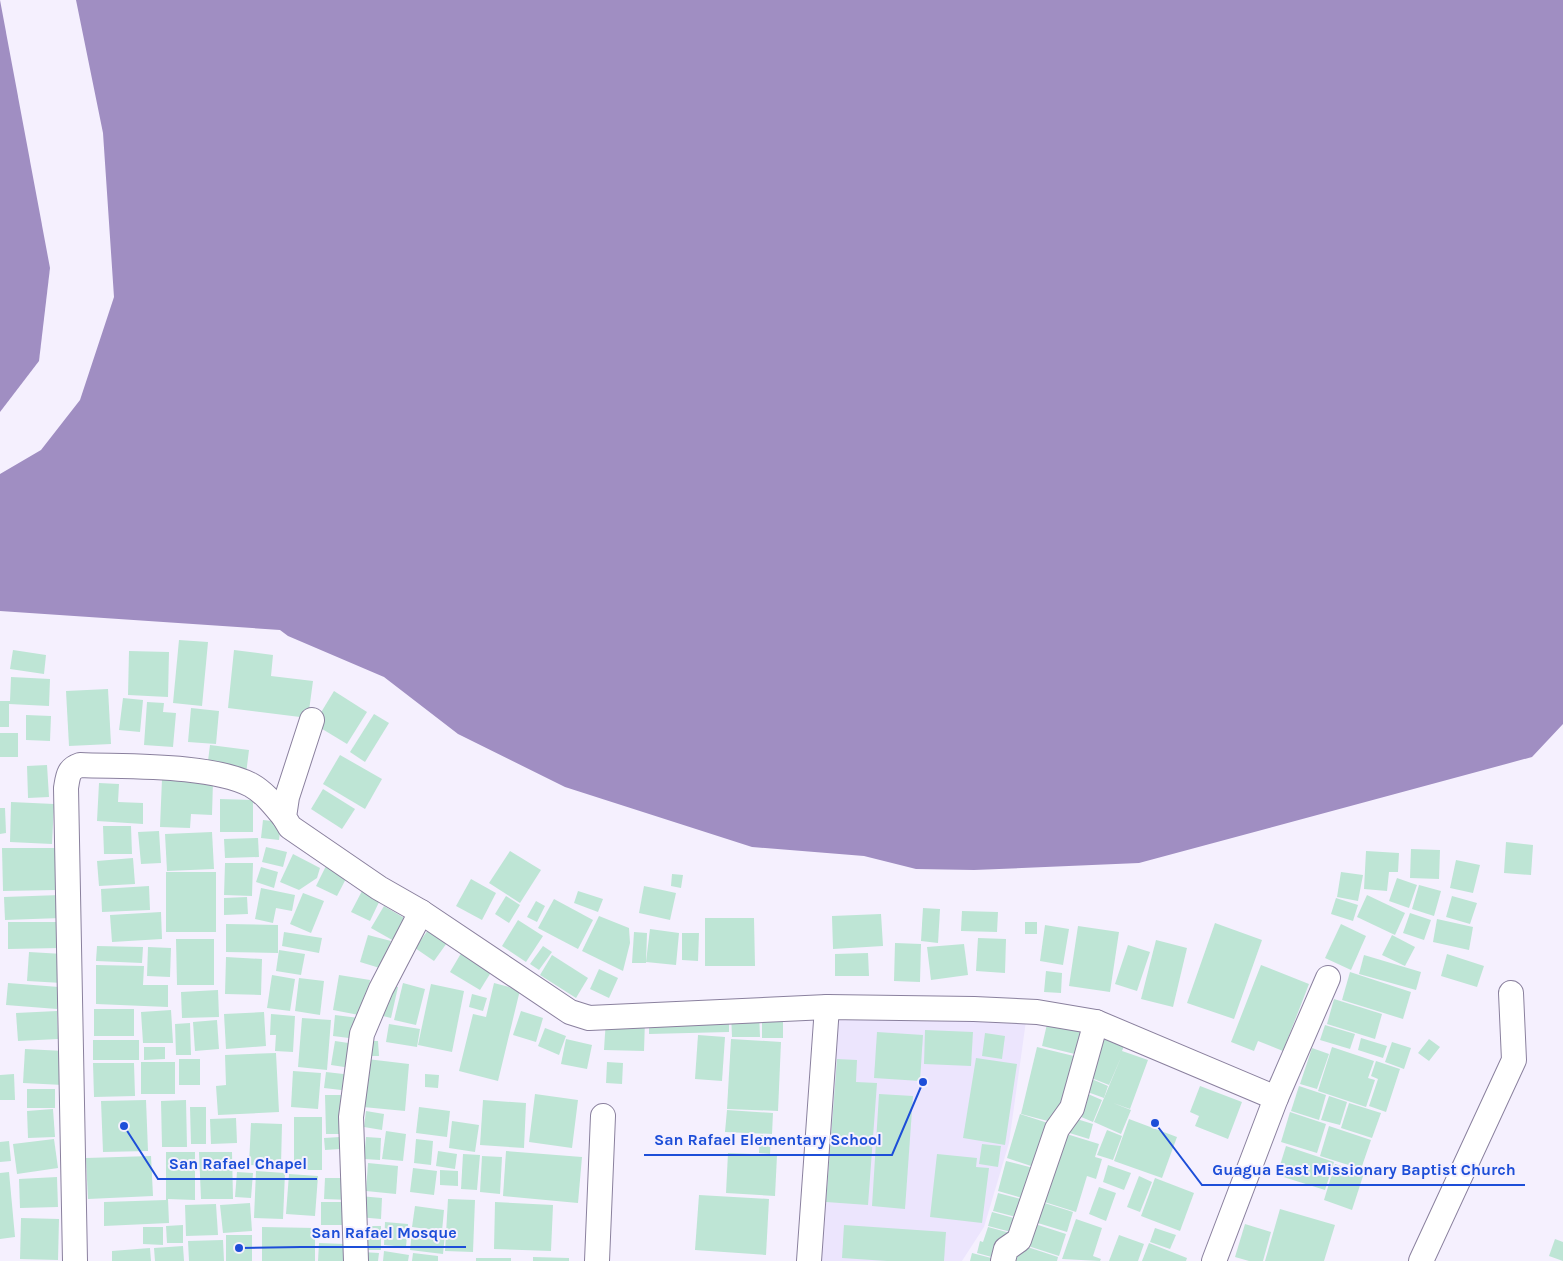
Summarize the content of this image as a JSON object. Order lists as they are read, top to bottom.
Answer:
{
  "places": [
    "San Rafael Elementary School",
    "Guagua East Missionary Baptist Church",
    "San Rafael Chapel",
    "San Rafael Mosque"
  ]
}
